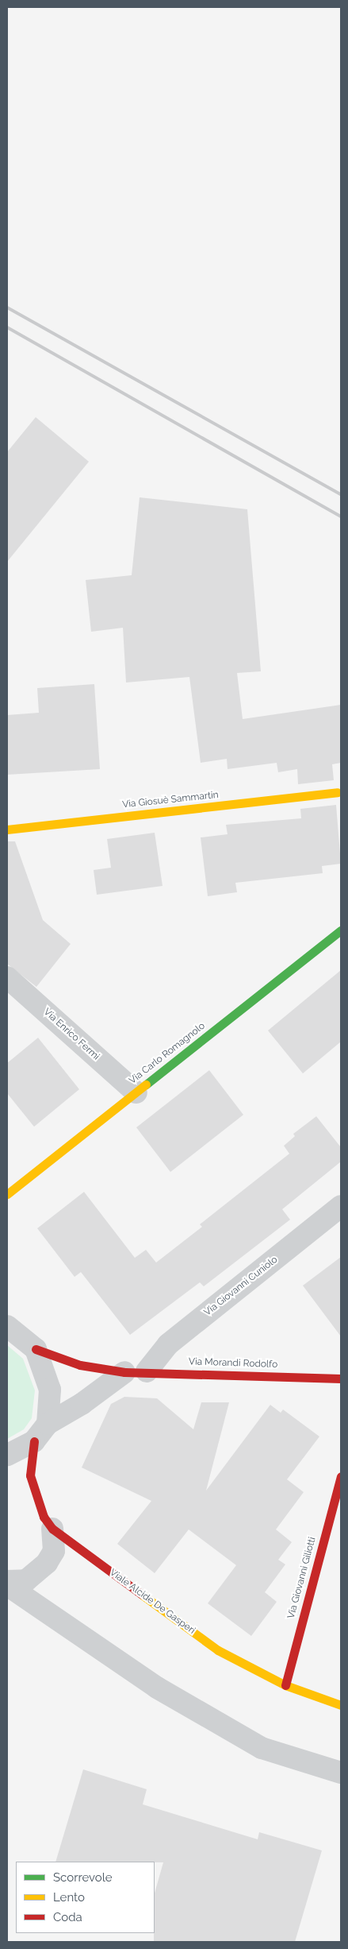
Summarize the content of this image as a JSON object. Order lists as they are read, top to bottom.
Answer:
{
  "streets": {
    "street": [
      "Via Giosuè Sammartin",
      "Via Enrico Fermi",
      "Via Carlo Romagnolo",
      "Via Giovanni Cuniolo",
      "Via Morandi Rodolfo",
      "Via Giovanni Giliotti",
      "Viale Alcide De Gasperi"
    ]
  },
  "crossings": [
    ["Via Enrico Fermi", "Via Carlo Romagnolo"],
    ["Via Giovanni Cuniolo", "Via Morandi Rodolfo"],
    ["Via Giovanni Giliotti", "Viale Alcide De Gasperi"]
  ],
  "legend": ["Scorrevole", "Lento", "Coda"]
}
